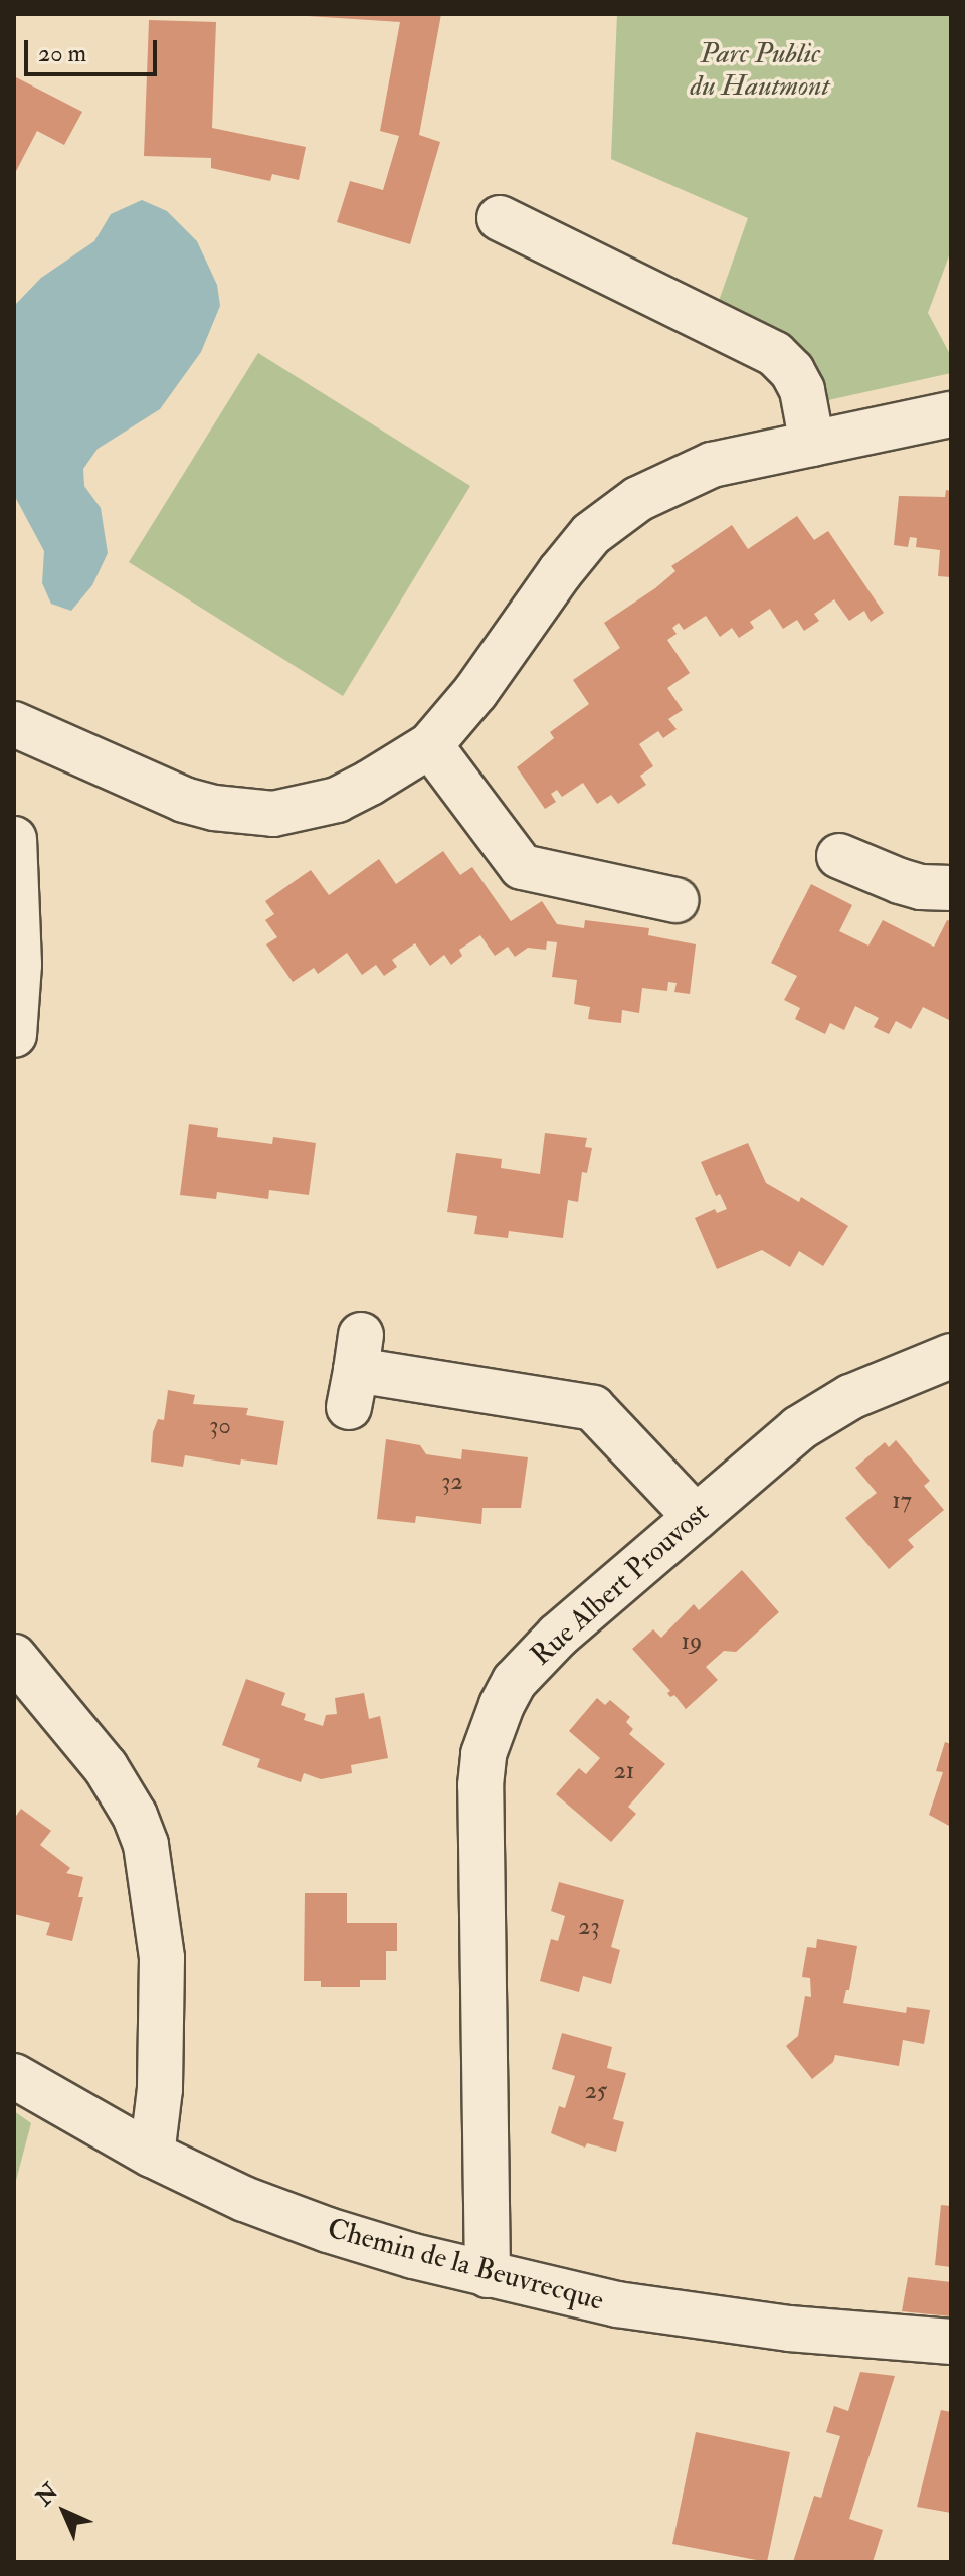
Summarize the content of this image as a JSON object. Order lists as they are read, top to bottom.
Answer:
{
  "streets": {
    "street": ["Rue Albert Prouvost", "Chemin de la Beuvrecque"]
  },
  "crossings": [
    ["Rue Albert Prouvost", "Chemin de la Beuvrecque"]
  ],
  "parks": ["Parc Public du Hautmont"],
  "house_numbers": [
    "30",
    "32",
    "17",
    "19",
    "21",
    "23",
    "25"
  ],
  "scale_bar": "20 m",
  "north": "top left"
}
